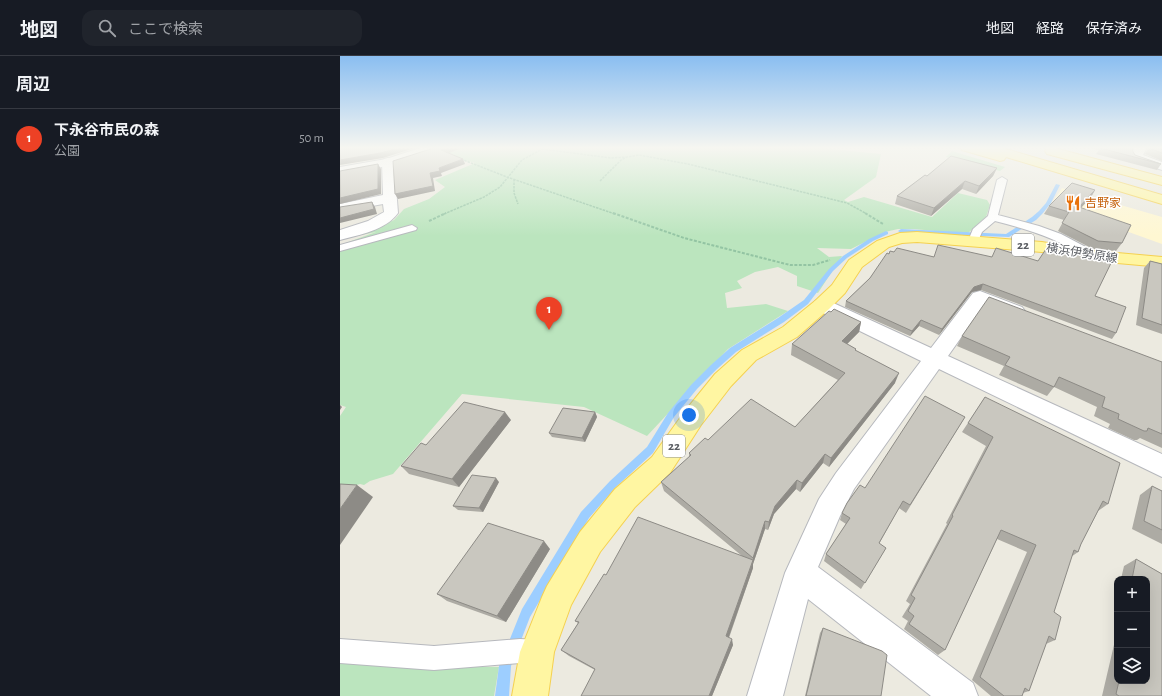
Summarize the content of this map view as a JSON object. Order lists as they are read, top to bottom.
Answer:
{
  "streets": {
    "main road": ["22", "横浜伊勢原線"]
  },
  "crossings": [
    ["22", "横浜伊勢原線"]
  ],
  "places": {
    "restaurant": ["吉野家"]
  },
  "page": {
    "header": "地図",
    "search": "ここで検索",
    "nav": ["地図", "経路", "保存済み"],
    "heading": "周辺",
    "list": [
      {
        "mark": "1",
        "name": "下永谷市民の森",
        "note": "公園",
        "value": "50 m"
      }
    ],
    "pins": "1",
    "map_buttons": ["+", "−"]
  }
}
